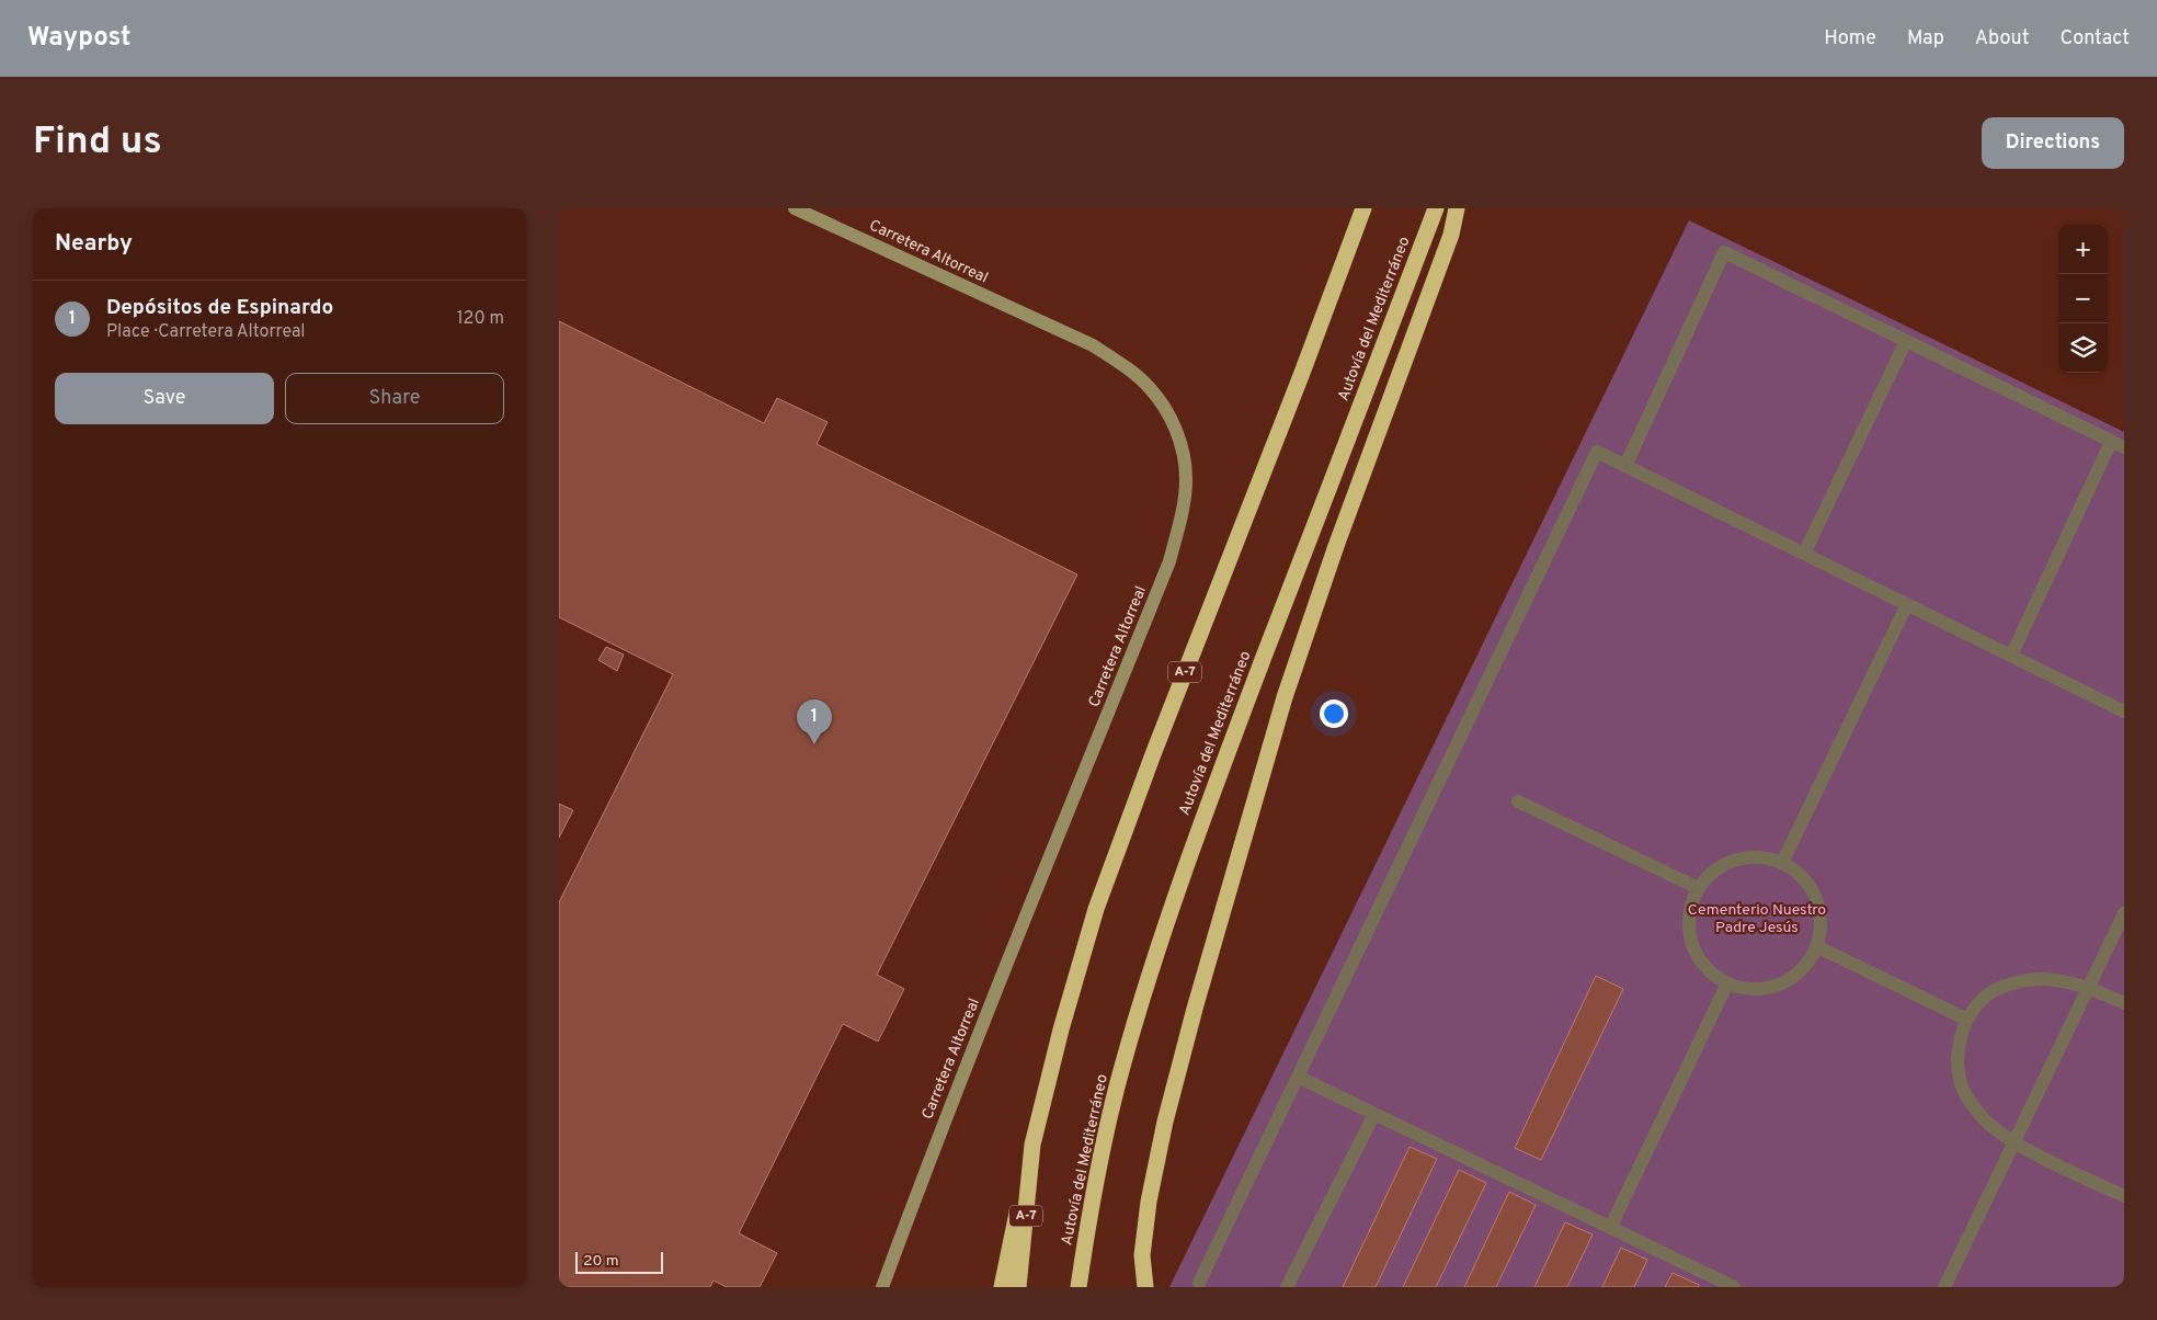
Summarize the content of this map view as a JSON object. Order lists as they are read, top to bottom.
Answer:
{
  "streets": {
    "highway": ["Autovía del Mediterráneo", "A-7"],
    "street": ["Carretera Altorreal"]
  },
  "parks": ["Cementerio Nuestro Padre Jesús"],
  "scale_bar": "20 m",
  "page": {
    "header": "Waypost",
    "nav": [
      "Home",
      "Map",
      "About",
      "Contact"
    ],
    "buttons": [
      "Directions",
      ["Save", "Share"]
    ],
    "title": "Find us",
    "heading": "Nearby",
    "map_buttons": ["+", "−"],
    "list": [
      {
        "mark": "1",
        "name": "Depósitos de Espinardo",
        "note": "Place · Carretera Altorreal",
        "value": "120 m"
      }
    ],
    "pins": "1",
    "scale": "20 m"
  }
}
